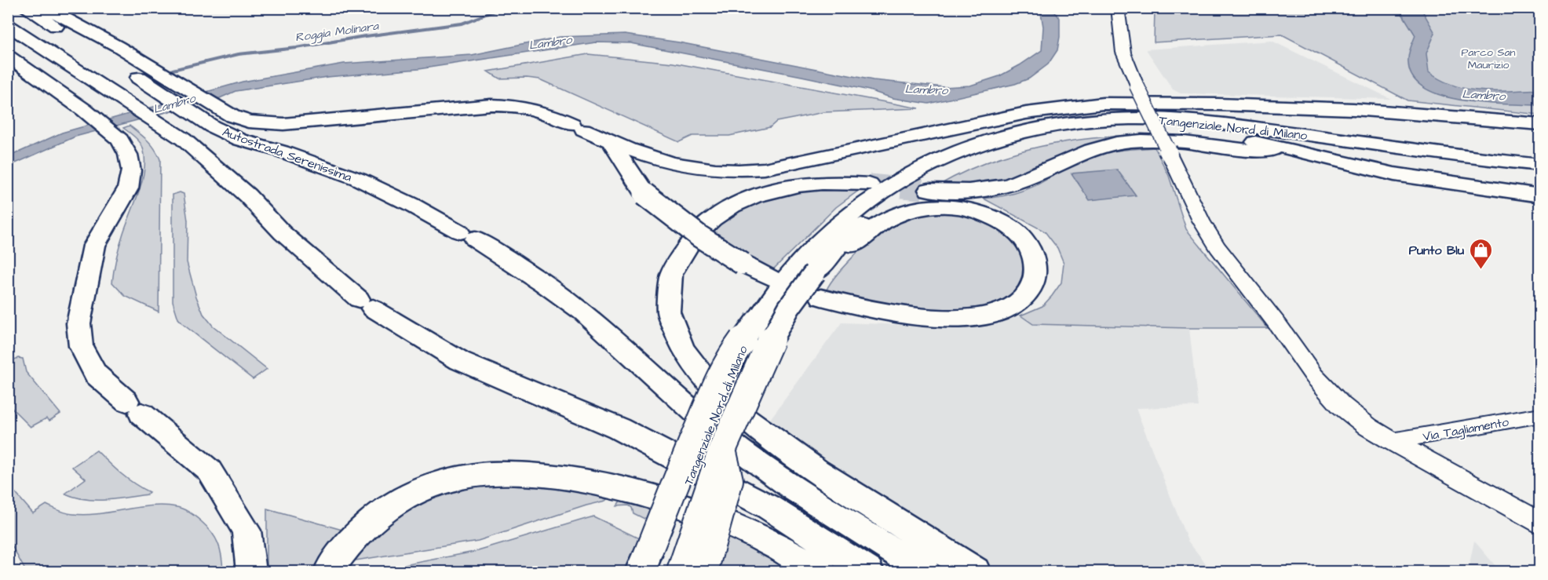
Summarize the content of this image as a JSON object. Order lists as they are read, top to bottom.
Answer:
{
  "streets": {
    "highway": ["Tangenziale Nord di Milano", "Autostrada Serenissima"],
    "street": ["Via Tagliamento"]
  },
  "water": ["Roggia Molinara", "Lambro"],
  "parks": ["Parco San Maurizio"],
  "places": {
    "shop": ["Punto Blu"]
  }
}
